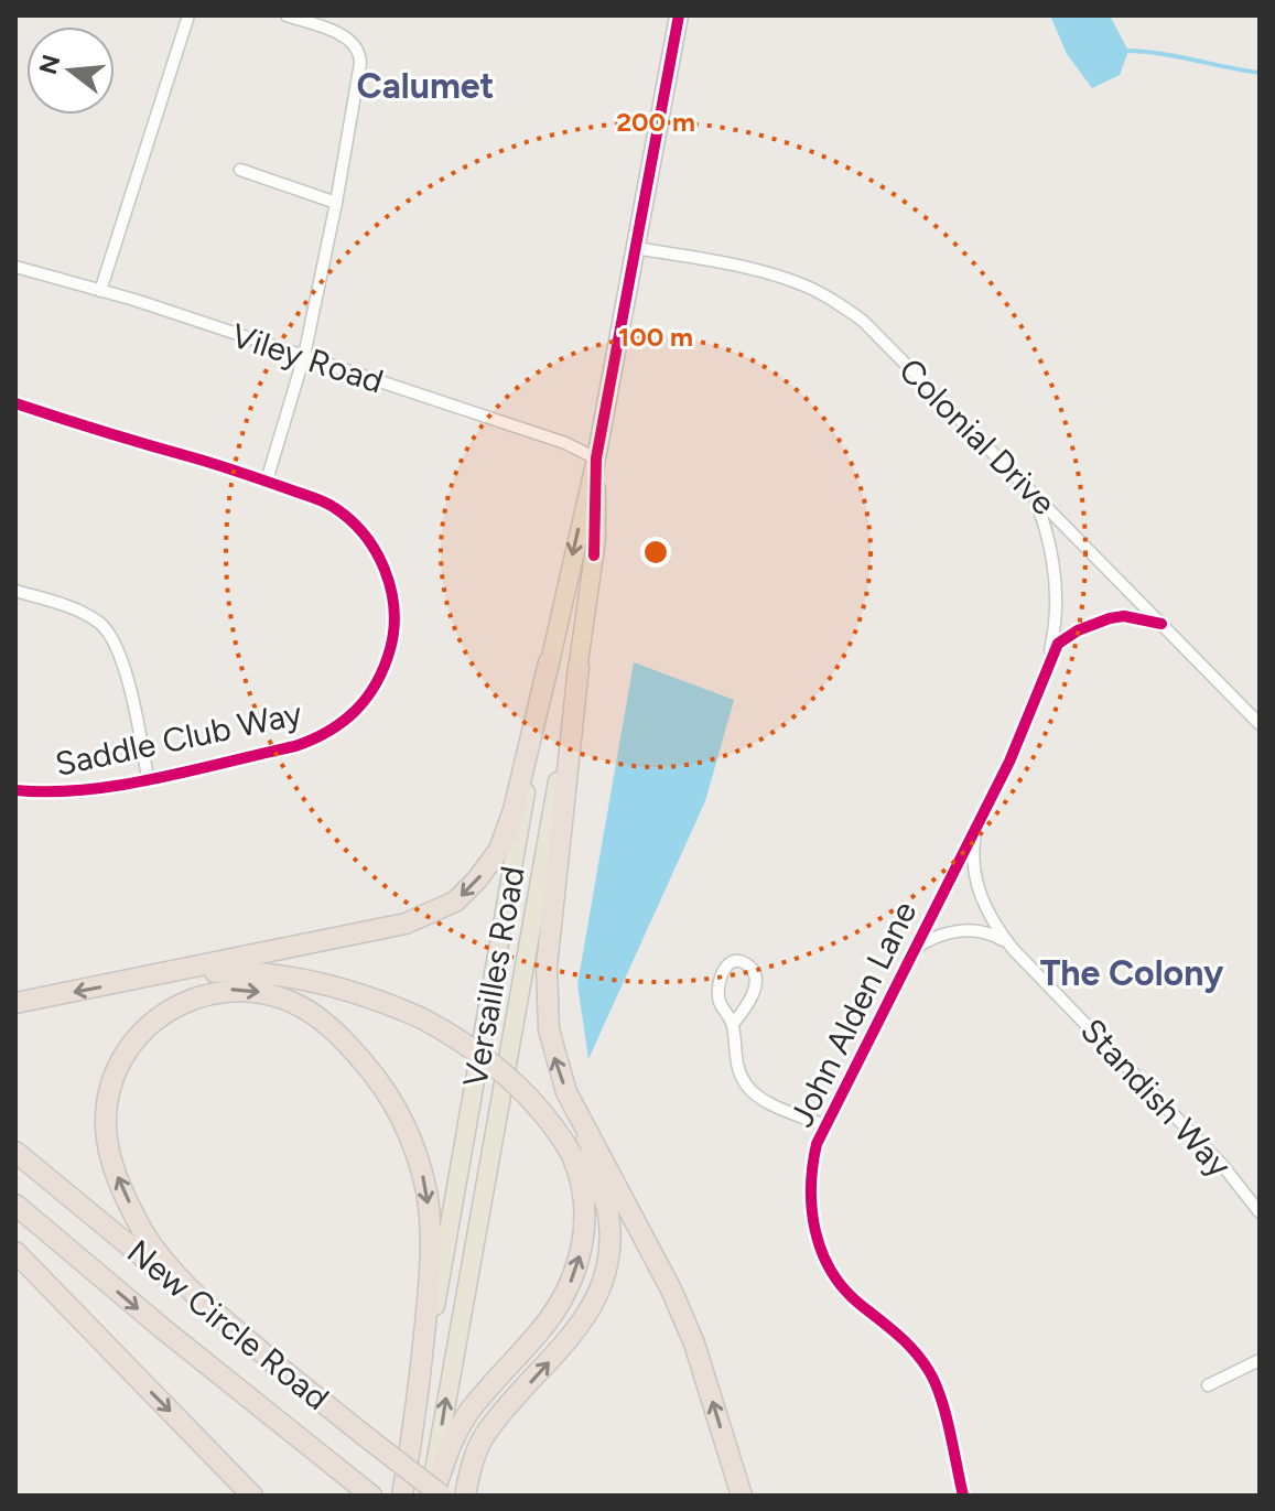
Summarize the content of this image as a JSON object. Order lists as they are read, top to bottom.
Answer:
{
  "streets": {
    "highway": ["Versailles Road", "New Circle Road"],
    "street": [
      "Viley Road",
      "Colonial Drive",
      "Saddle Club Way",
      "John Alden Lane",
      "Standish Way"
    ]
  },
  "crossings": [
    ["Viley Road", "Versailles Road"],
    ["Colonial Drive", "Versailles Road"],
    ["Colonial Drive", "John Alden Lane"],
    ["John Alden Lane", "Standish Way"]
  ],
  "districts": ["Calumet", "The Colony"],
  "north": "left",
  "rings": ["200 m", "100 m"]
}
